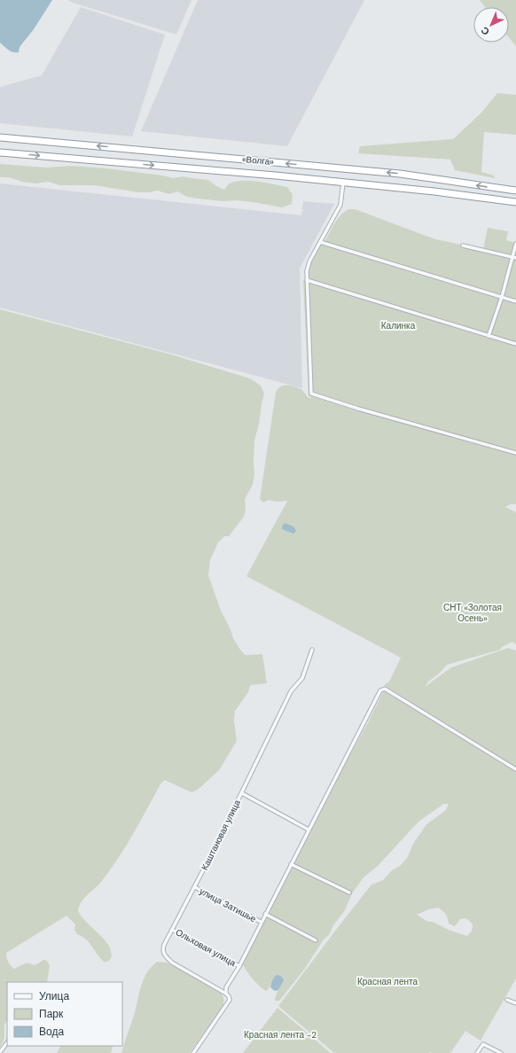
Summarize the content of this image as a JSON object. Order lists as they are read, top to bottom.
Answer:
{
  "streets": {
    "highway": ["«Волга»"],
    "street": ["Каштановая улица", "улица Затишье", "Ольховая улица"]
  },
  "crossings": [
    ["Каштановая улица", "улица Затишье"],
    ["Каштановая улица", "Ольховая улица"]
  ],
  "parks": [
    "Калинка",
    "СНТ «Золотая Осень»",
    "Красная лента",
    "Красная лента -2"
  ],
  "legend": ["Улица", "Парк", "Вода"],
  "north": "bottom left"
}
